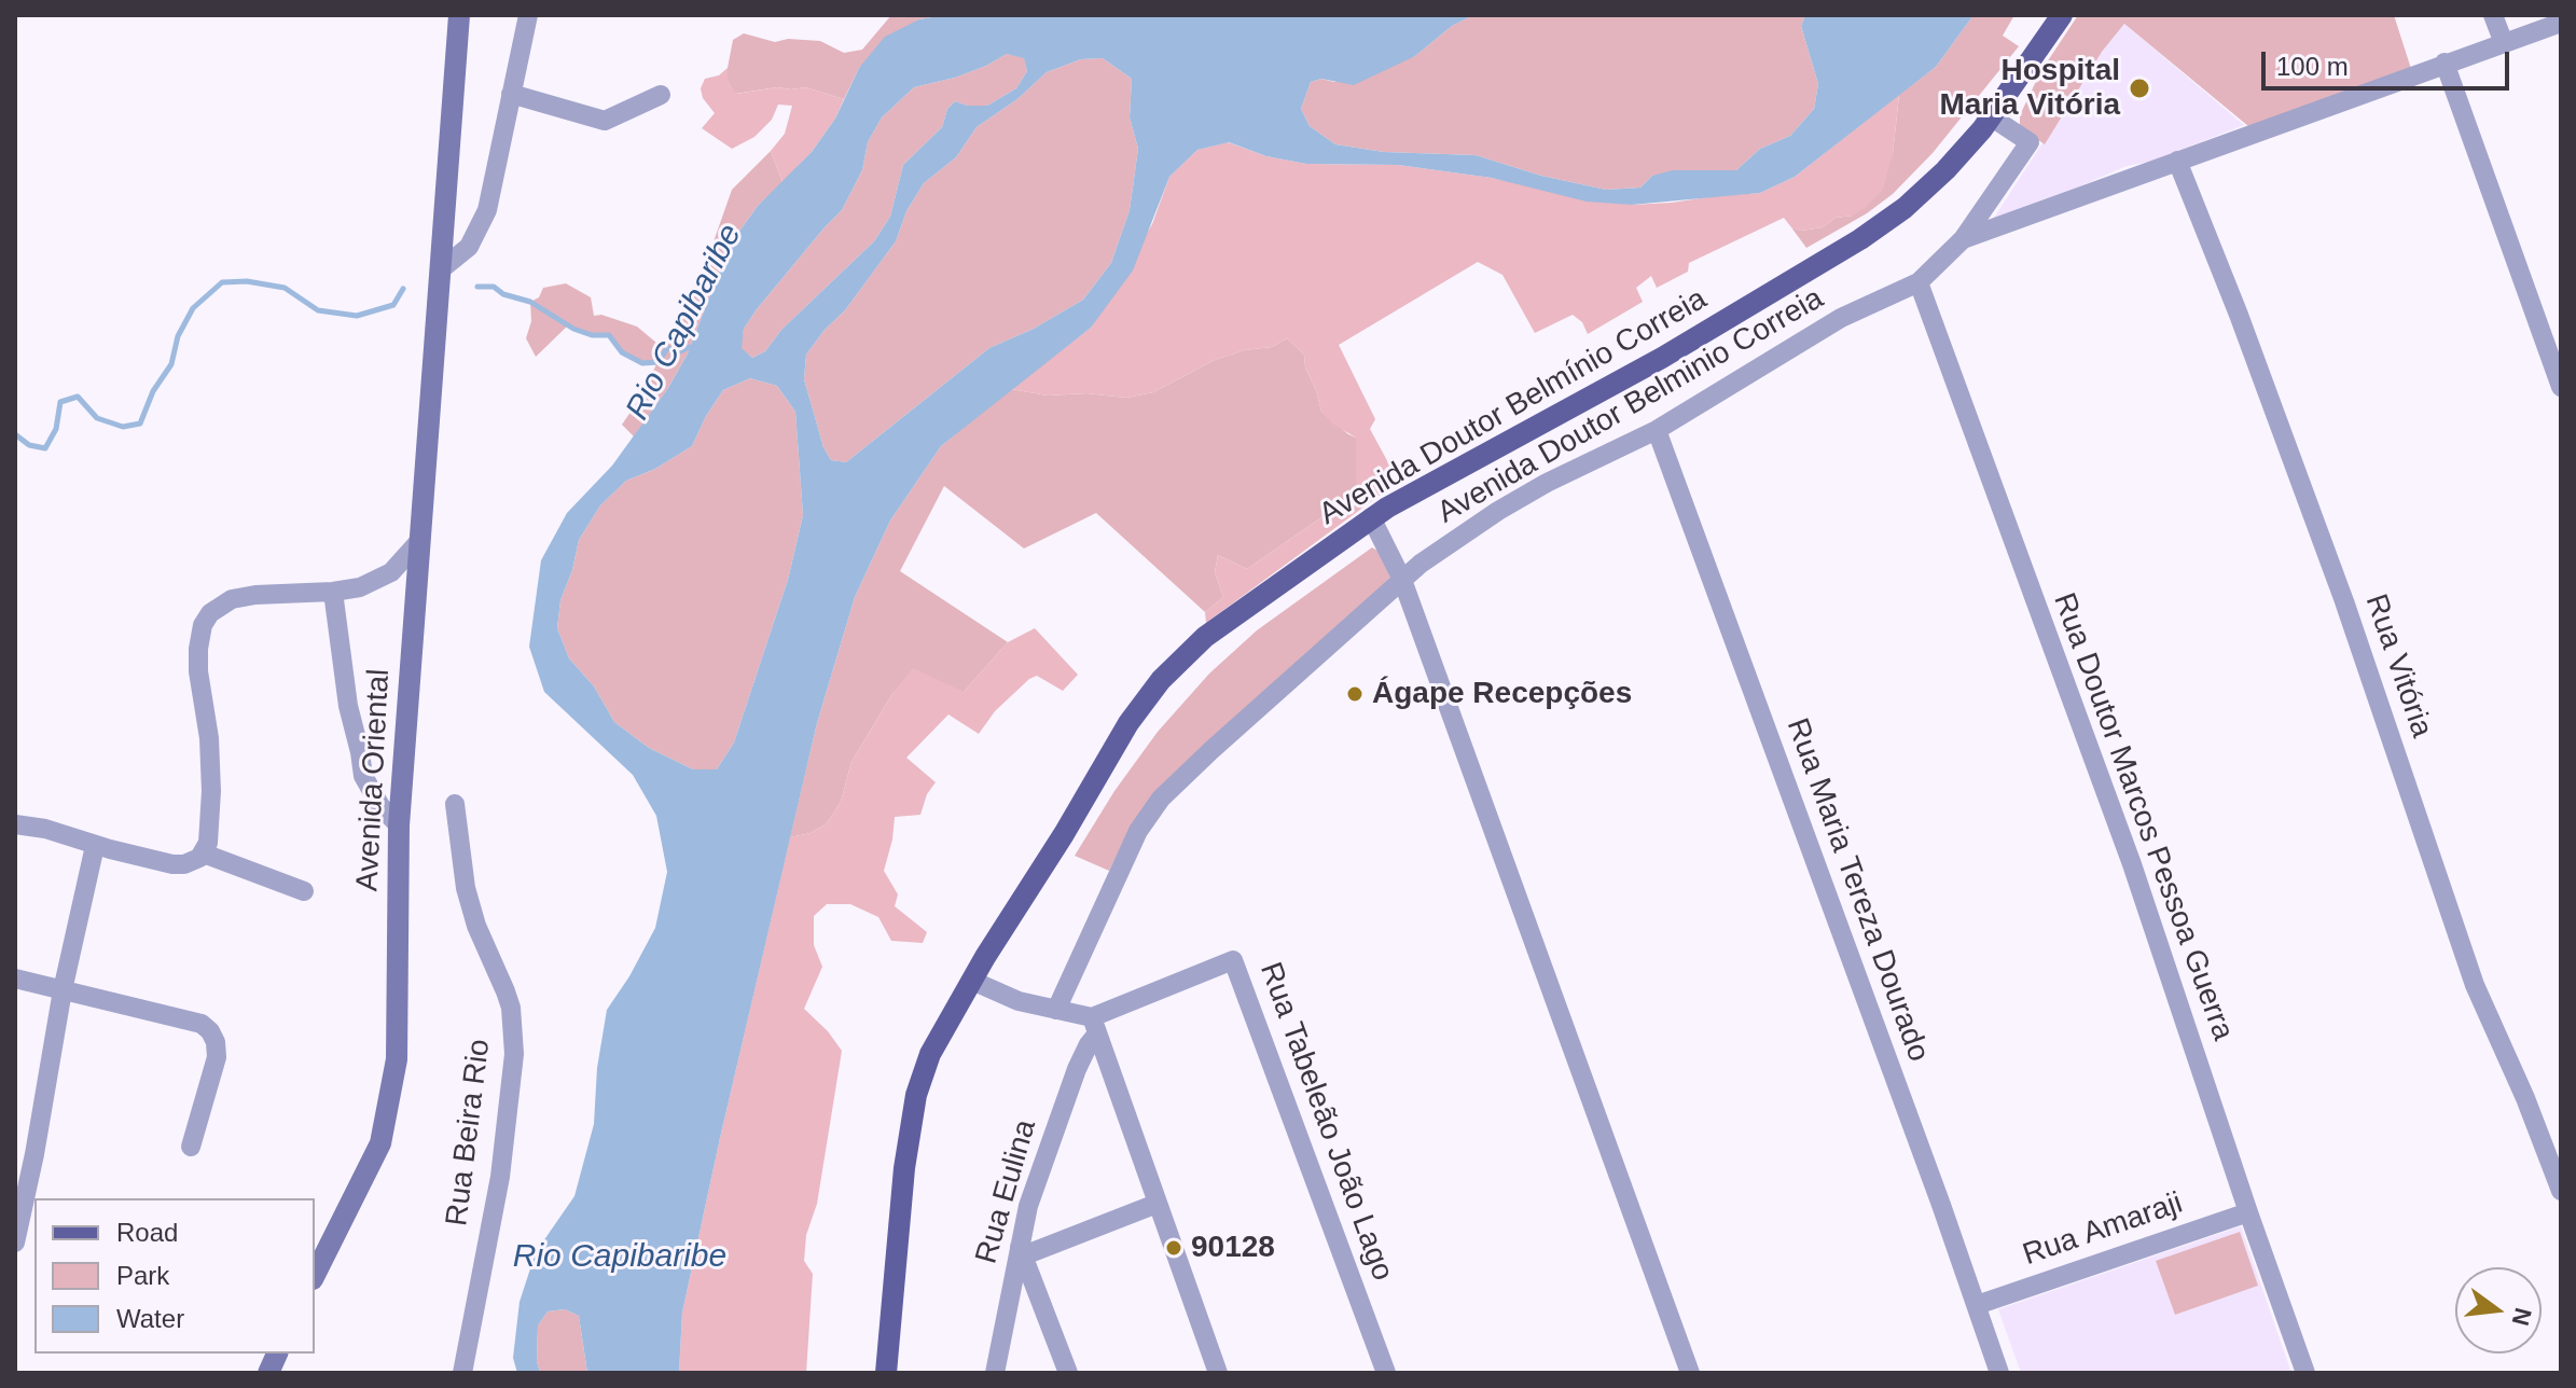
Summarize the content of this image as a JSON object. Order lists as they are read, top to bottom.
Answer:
{
  "streets": {
    "main road": ["Avenida Doutor Belmínio Correia"],
    "street": [
      "Avenida Doutor Belminio Correia",
      "Rua Vitória",
      "Avenida Oriental",
      "Rua Doutor Marcos Pessoa Guerra",
      "Rua Maria Tereza Dourado",
      "Rua Tabeleão João Lago",
      "Rua Beira Rio",
      "Rua Eulina",
      "Rua Amaraji"
    ]
  },
  "crossings": [
    ["Avenida Doutor Belminio Correia", "Avenida Doutor Belmínio Correia"],
    ["Avenida Doutor Belminio Correia", "Rua Doutor Marcos Pessoa Guerra"],
    ["Avenida Doutor Belminio Correia", "Rua Maria Tereza Dourado"],
    ["Rua Doutor Marcos Pessoa Guerra", "Rua Amaraji"],
    ["Rua Maria Tereza Dourado", "Rua Amaraji"],
    ["Rua Tabeleão João Lago", "Rua Eulina"]
  ],
  "water": ["Rio Capibaribe"],
  "places": ["Hospital Maria Vitória", "Ágape Recepções", "90128"],
  "legend": ["Road", "Park", "Water"],
  "scale_bar": "100 m",
  "north": "right"
}
